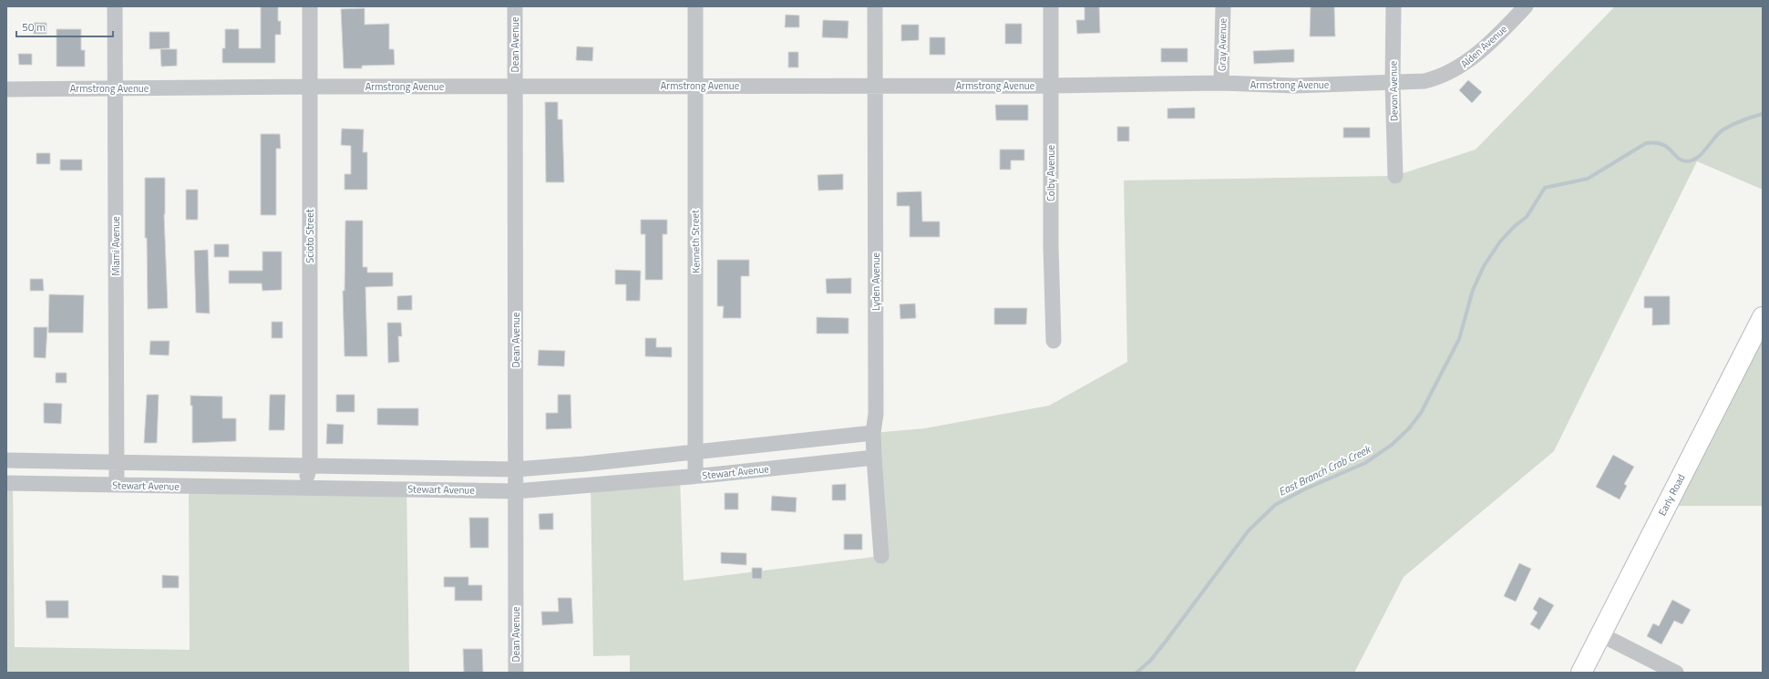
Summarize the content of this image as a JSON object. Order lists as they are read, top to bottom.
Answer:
{
  "streets": {
    "street": [
      "Dean Avenue",
      "Gray Avenue",
      "Alden Avenue",
      "Armstrong Avenue",
      "Devon Avenue",
      "Colby Avenue",
      "Scioto Street",
      "Kenneth Street",
      "Miami Avenue",
      "Lyden Avenue",
      "Stewart Avenue",
      "Early Road"
    ]
  },
  "crossings": [
    ["Dean Avenue", "Armstrong Avenue"],
    ["Dean Avenue", "Stewart Avenue"],
    ["Gray Avenue", "Armstrong Avenue"],
    ["Alden Avenue", "Armstrong Avenue"],
    ["Alden Avenue", "Devon Avenue"],
    ["Armstrong Avenue", "Devon Avenue"],
    ["Armstrong Avenue", "Colby Avenue"],
    ["Armstrong Avenue", "Scioto Street"],
    ["Armstrong Avenue", "Kenneth Street"],
    ["Armstrong Avenue", "Miami Avenue"],
    ["Armstrong Avenue", "Lyden Avenue"],
    ["Scioto Street", "Stewart Avenue"],
    ["Kenneth Street", "Stewart Avenue"],
    ["Miami Avenue", "Stewart Avenue"],
    ["Lyden Avenue", "Stewart Avenue"]
  ],
  "water": ["East Branch Crab Creek"],
  "scale_bar": "50 m"
}
